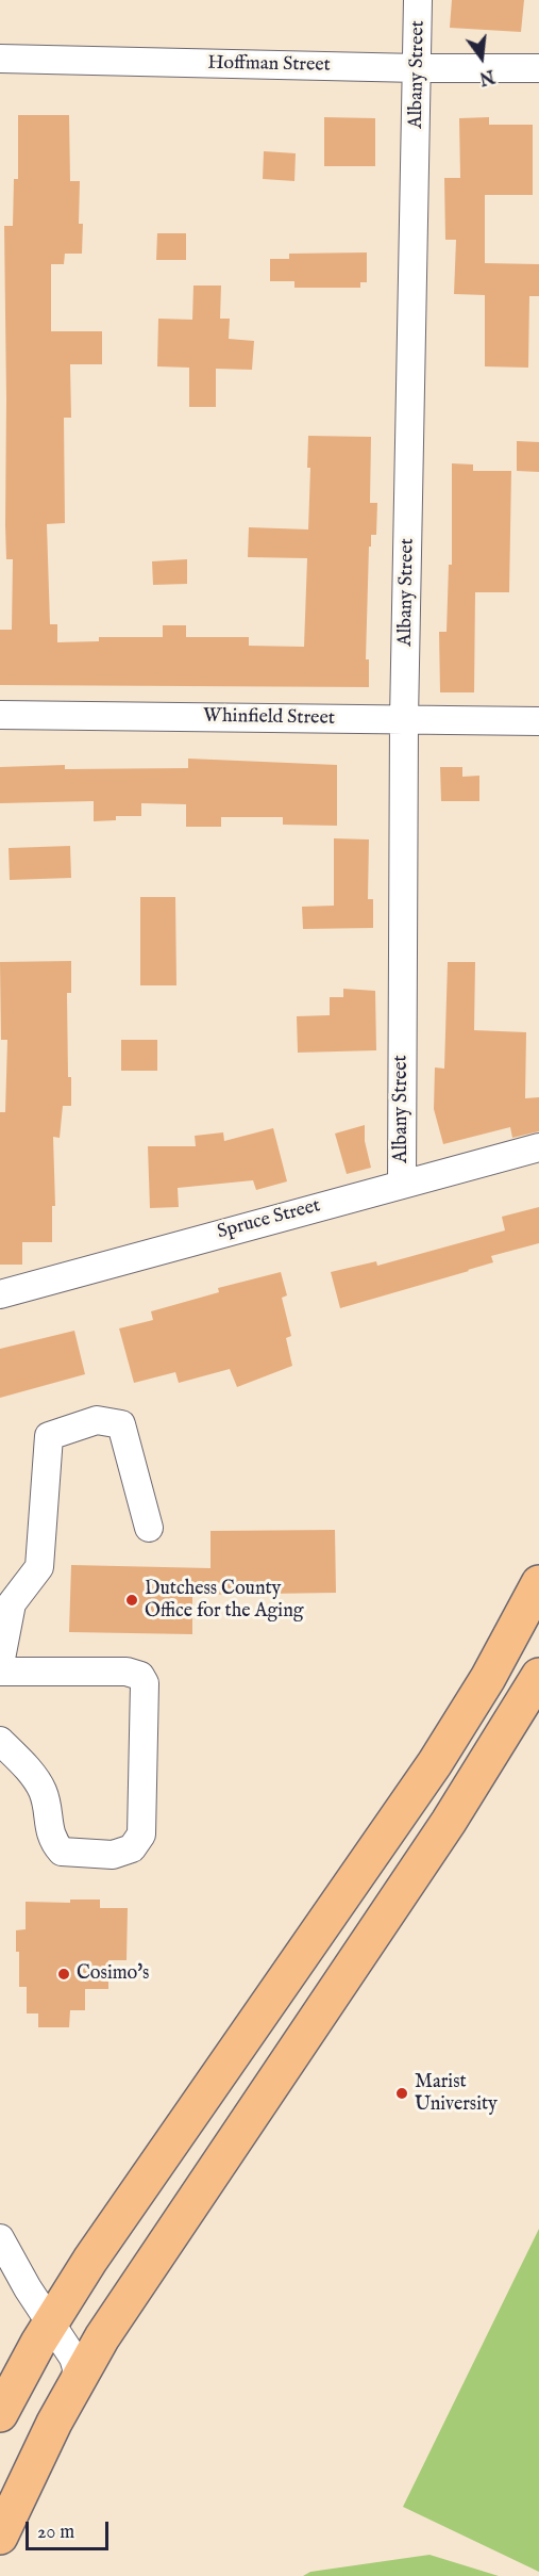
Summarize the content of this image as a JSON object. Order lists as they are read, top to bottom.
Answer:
{
  "streets": {
    "street": [
      "Hoffman Street",
      "Albany Street",
      "Whinfield Street",
      "Spruce Street"
    ]
  },
  "crossings": [
    ["Hoffman Street", "Albany Street"],
    ["Albany Street", "Whinfield Street"],
    ["Albany Street", "Spruce Street"]
  ],
  "places": ["Dutchess County Office for the Aging", "Cosimo's", "Marist University"],
  "scale_bar": "20 m",
  "north": "bottom"
}
